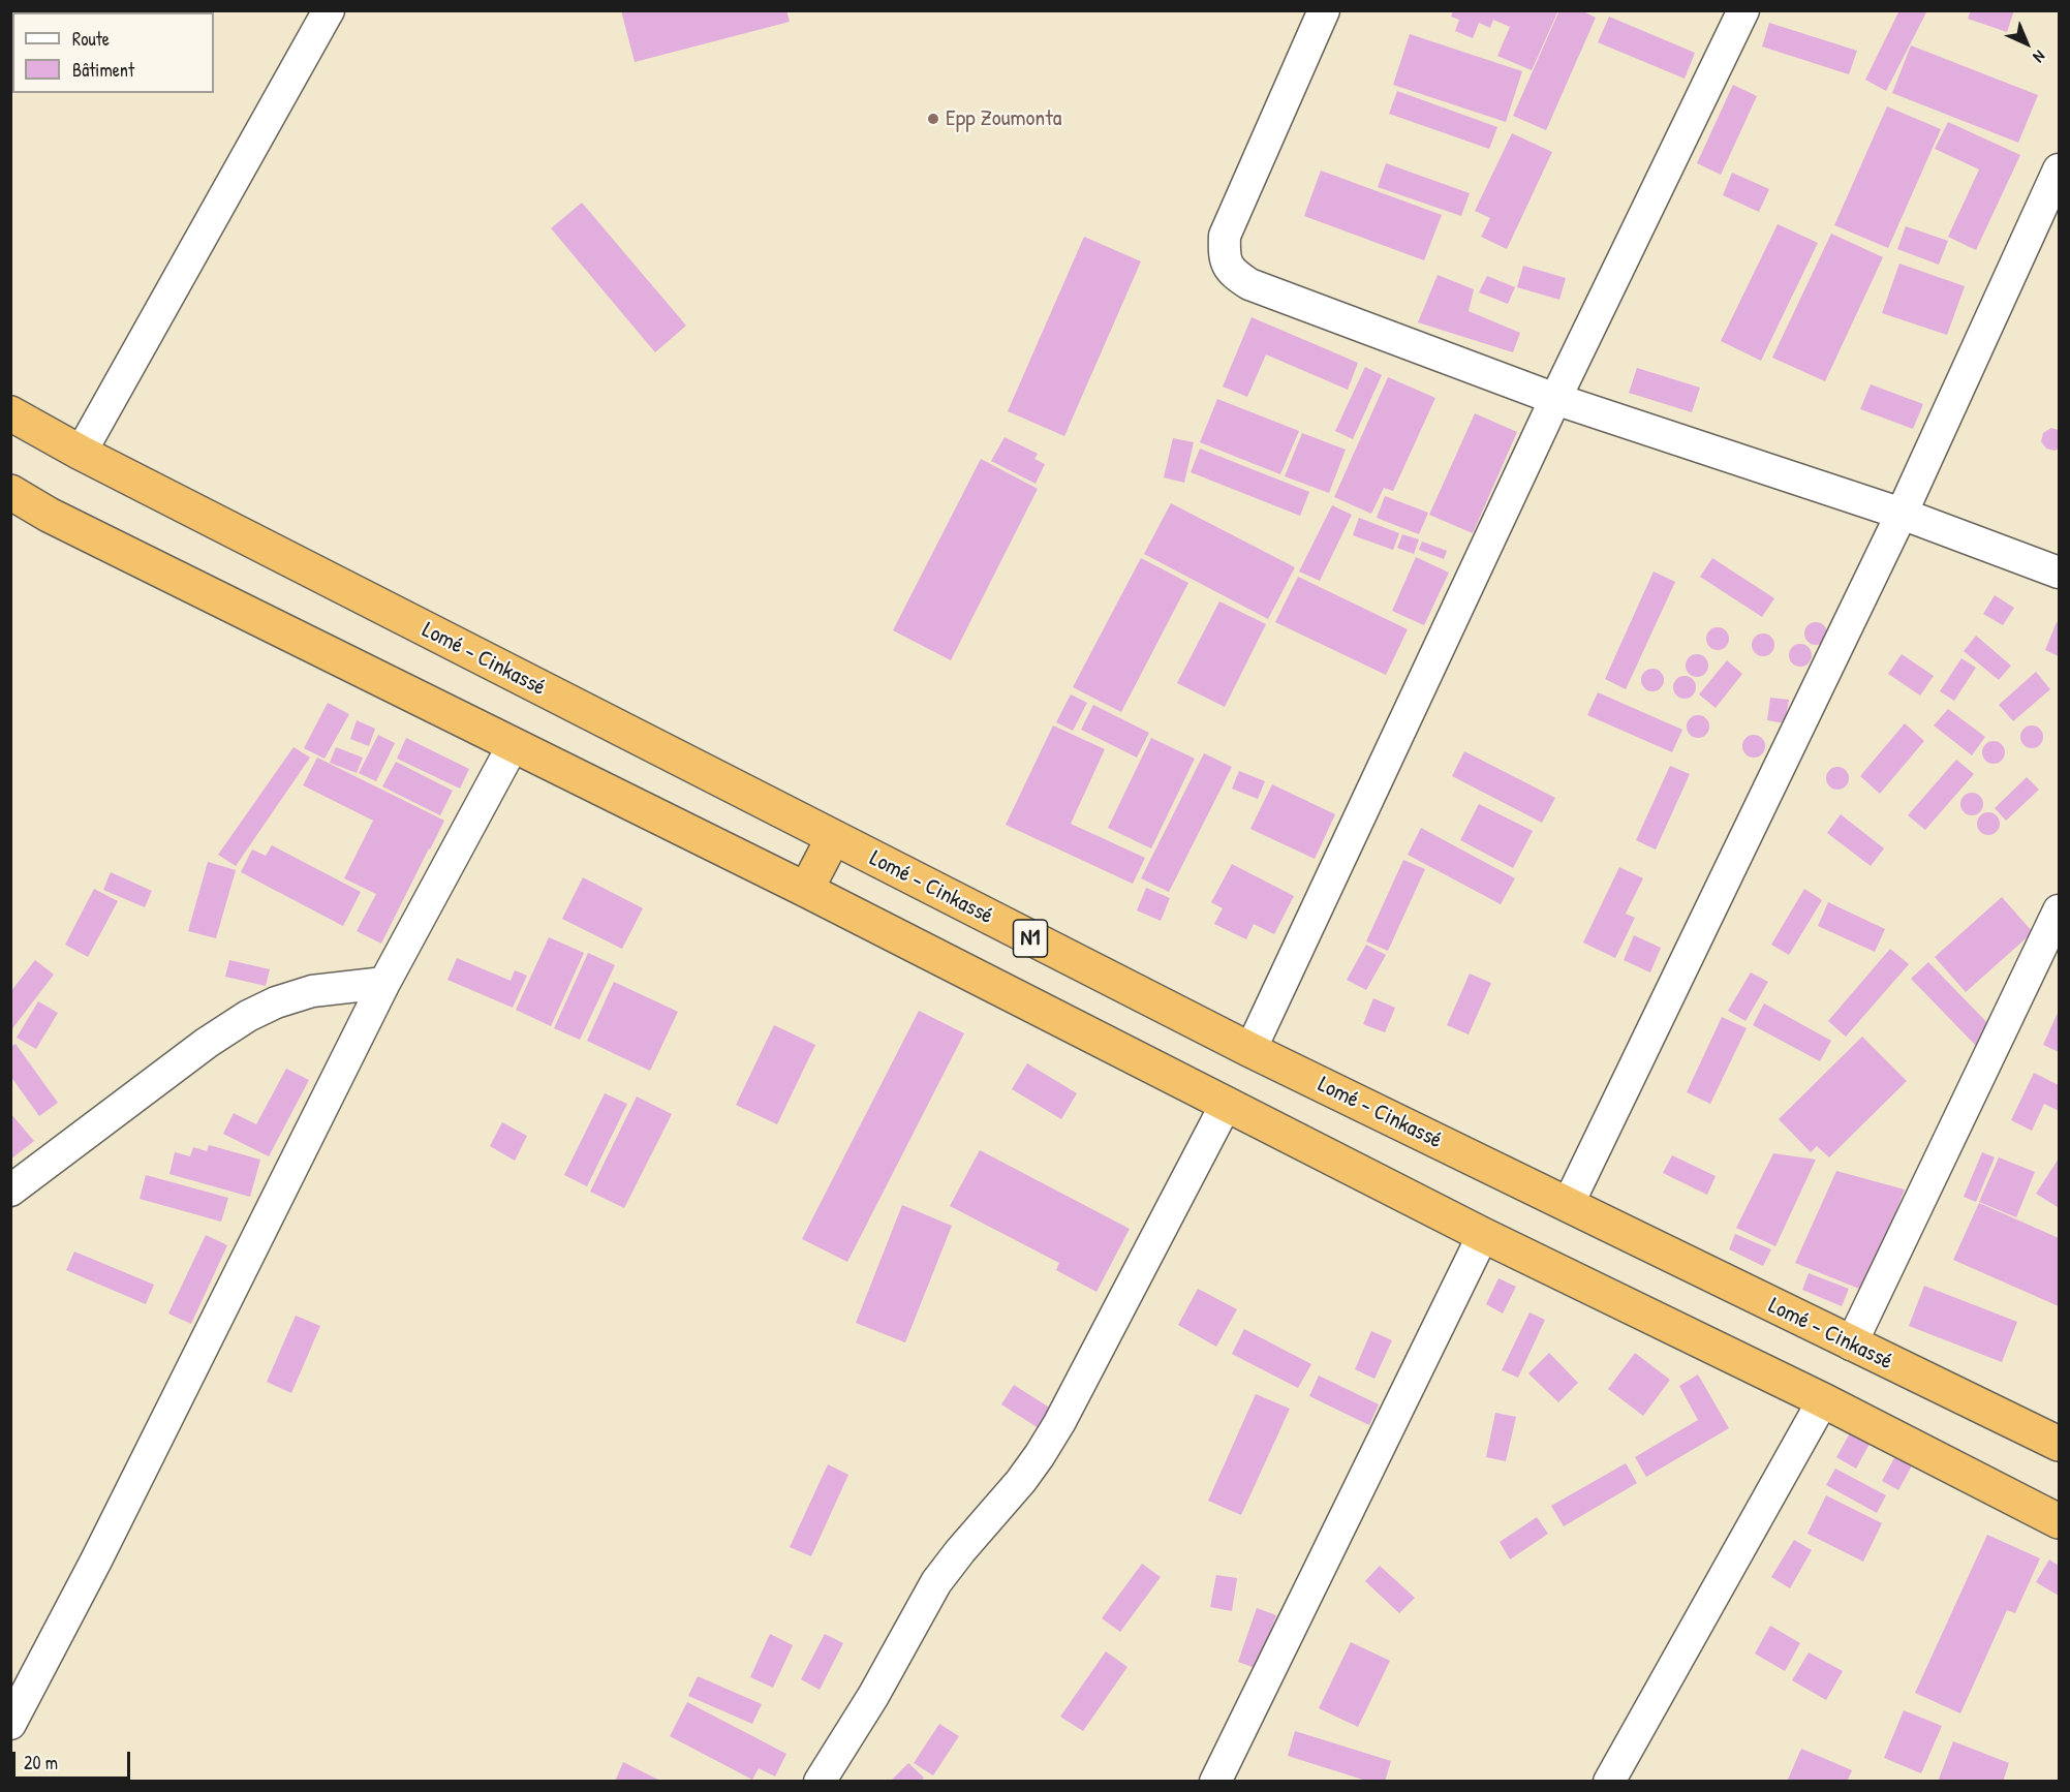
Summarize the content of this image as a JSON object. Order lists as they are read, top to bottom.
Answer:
{
  "streets": {
    "highway": ["Lomé - Cinkassé", "N1"]
  },
  "places": ["Epp Zoumonta"],
  "legend": ["Route", "Bâtiment"],
  "scale_bar": "20 m",
  "north": "bottom right"
}
